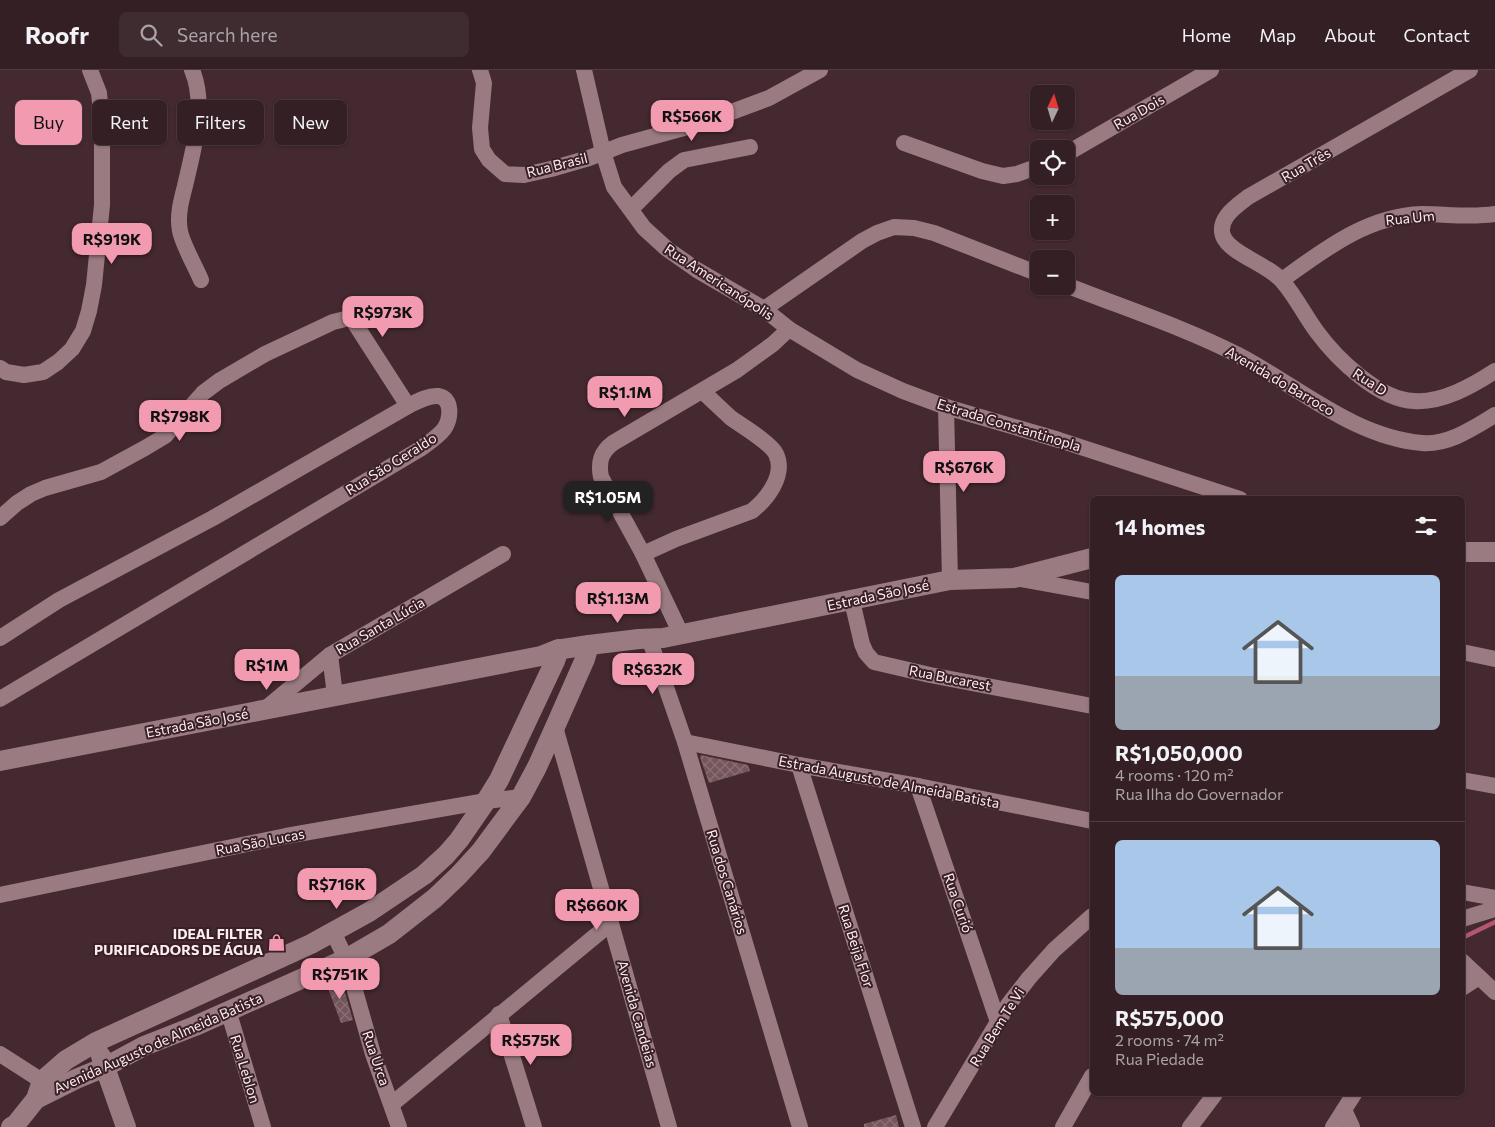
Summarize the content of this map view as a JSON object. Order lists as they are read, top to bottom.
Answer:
{
  "streets": {
    "street": [
      "Rua Dois",
      "Rua Brasil",
      "Rua Três",
      "Rua Um",
      "Rua Americanópolis",
      "Avenida do Barroco",
      "Rua D",
      "Estrada Constantinopla",
      "Rua São Geraldo",
      "Estrada São José",
      "Rua Santa Lúcia",
      "Rua Bucarest",
      "Estrada Augusto de Almeida Batista",
      "Rua São Lucas",
      "Rua dos Canários",
      "Rua Curió",
      "Rua Beija Flor",
      "Avenida Candeias",
      "Rua Bem Te Vi",
      "Avenida Augusto de Almeida Batista",
      "Rua Urca",
      "Rua Leblon"
    ]
  },
  "crossings": [
    ["Rua Brasil", "Rua Americanópolis"],
    ["Rua Três", "Rua Um"],
    ["Rua Três", "Rua D"],
    ["Rua Um", "Rua D"],
    ["Rua Americanópolis", "Estrada Constantinopla"],
    ["Estrada São José", "Rua Santa Lúcia"],
    ["Estrada São José", "Rua Bucarest"],
    ["Estrada São José", "Rua dos Canários"],
    ["Estrada São José", "Avenida Augusto de Almeida Batista"],
    ["Estrada Augusto de Almeida Batista", "Rua dos Canários"],
    ["Estrada Augusto de Almeida Batista", "Rua Curió"],
    ["Estrada Augusto de Almeida Batista", "Rua Beija Flor"],
    ["Rua São Lucas", "Avenida Augusto de Almeida Batista"],
    ["Rua Curió", "Rua Bem Te Vi"],
    ["Avenida Candeias", "Avenida Augusto de Almeida Batista"],
    ["Avenida Augusto de Almeida Batista", "Rua Urca"],
    ["Avenida Augusto de Almeida Batista", "Rua Leblon"]
  ],
  "places": {
    "shop": ["IDEAL FILTER PURIFICADORS DE ÁGUA"]
  },
  "north": "top",
  "page": {
    "header": "Roofr",
    "search": "Search here",
    "nav": [
      "Home",
      "Map",
      "About",
      "Contact"
    ],
    "map_buttons": ["+", "−"],
    "price": [
      "R$566K",
      "R$919K",
      "R$973K",
      "R$1.1M",
      "R$798K",
      "R$676K",
      "R$1.05M",
      "R$1.13M",
      "R$1M",
      "R$632K",
      "R$716K",
      "R$660K",
      "R$751K",
      "R$575K"
    ],
    "chip": [
      "Buy",
      "Rent",
      "Filters",
      "New"
    ],
    "heading": "14 homes",
    "list": [
      {
        "name": "R$1,050,000",
        "note": "4 rooms · 120 m² · Rua Ilha do Governador"
      },
      {
        "name": "R$575,000",
        "note": "2 rooms · 74 m² · Rua Piedade"
      }
    ]
  }
}
